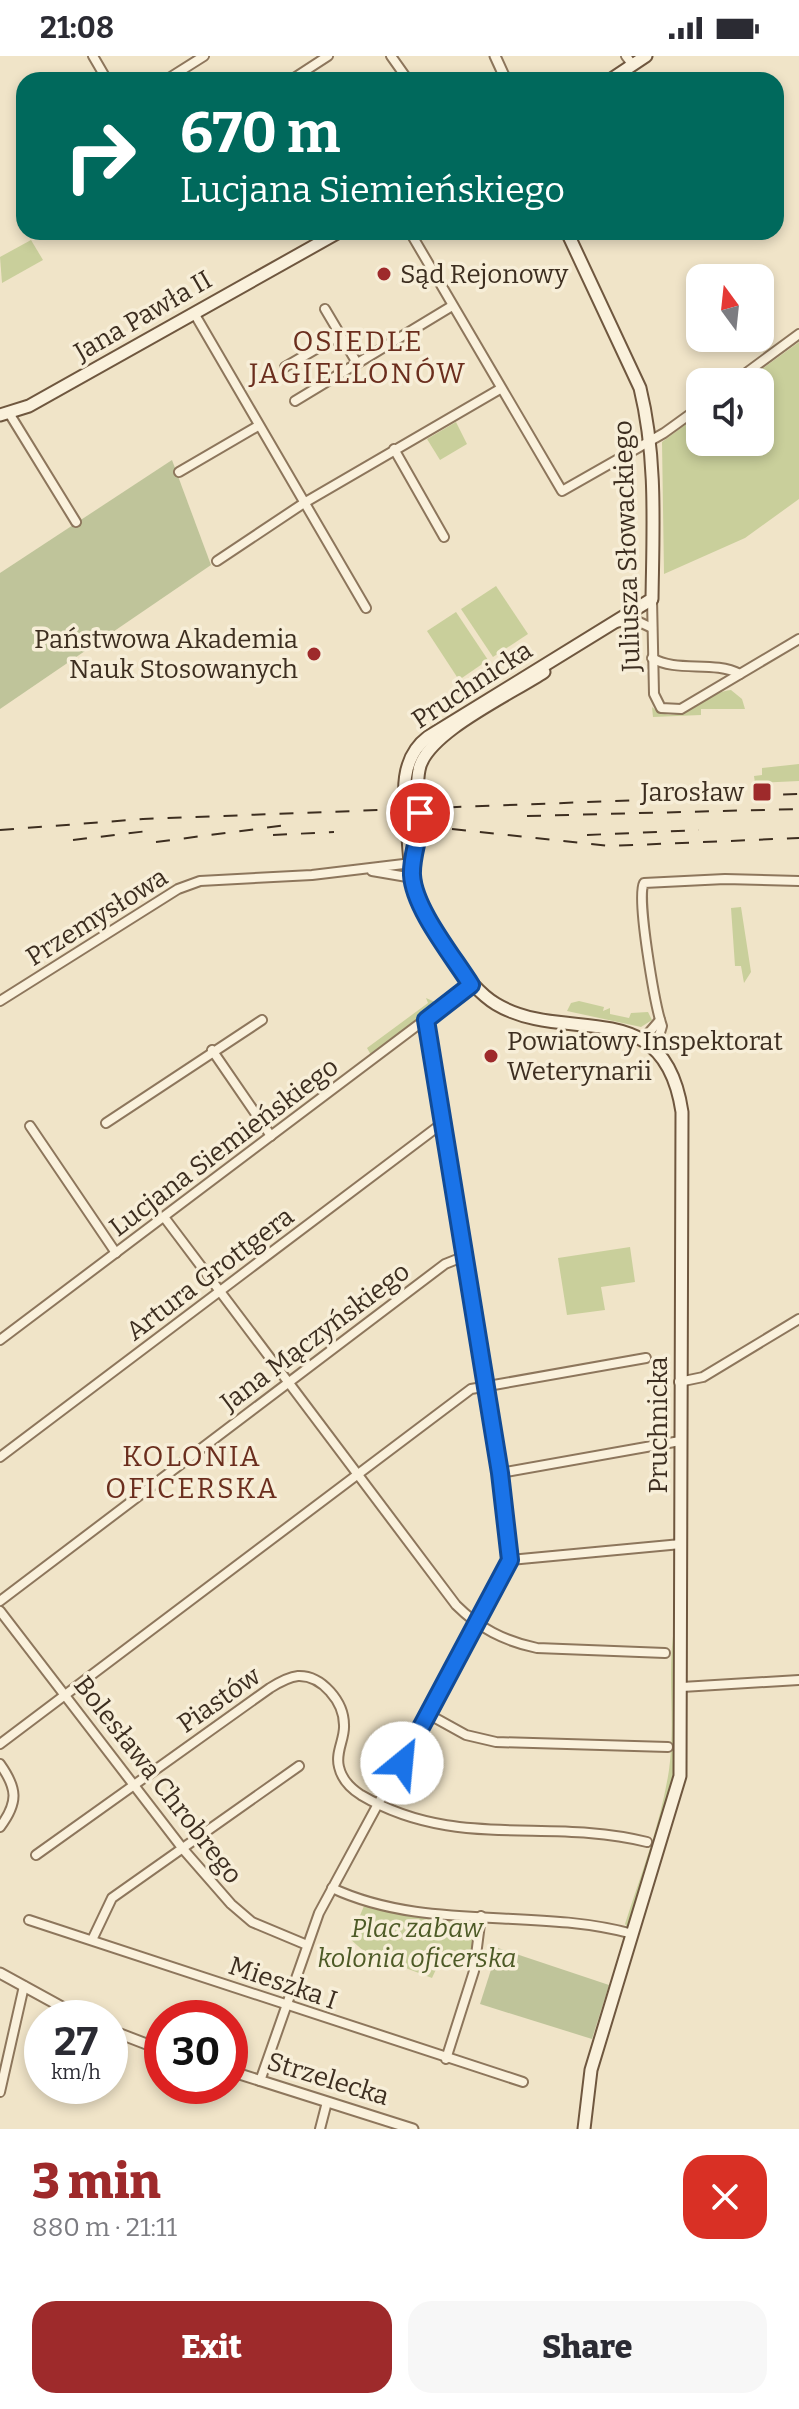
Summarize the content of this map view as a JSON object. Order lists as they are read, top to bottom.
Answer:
{
  "streets": {
    "main road": ["Jana Pawła II", "Juliusza Słowackiego", "Pruchnicka"],
    "street": [
      "Przemysłowa",
      "Lucjana Siemieńskiego",
      "Artura Grottgera",
      "Jana Mączyńskiego",
      "Piastów",
      "Bolesława Chrobrego",
      "Mieszka I",
      "Strzelecka"
    ]
  },
  "crossings": [
    ["Juliusza Słowackiego", "Pruchnicka"],
    ["Pruchnicka", "Lucjana Siemieńskiego"],
    ["Piastów", "Bolesława Chrobrego"]
  ],
  "districts": ["OSIEDLE JAGIELLONÓW", "KOLONIA OFICERSKA"],
  "parks": ["Plac zabaw kolonia oficerska"],
  "places": {
    "other": ["Sąd Rejonowy", "Państwowa Akademia Nauk Stosowanych", "Powiatowy Inspektorat Weterynarii"],
    "transit": ["Jarosław"]
  },
  "north": "top",
  "page": {
    "status": "21:08",
    "turn": ["670 m", "Lucjana Siemieńskiego"],
    "speed": "27 km/h",
    "limit": "30",
    "heading": ["3 min", "880 m · 21:11"],
    "buttons": ["Exit", "Share"]
  }
}
